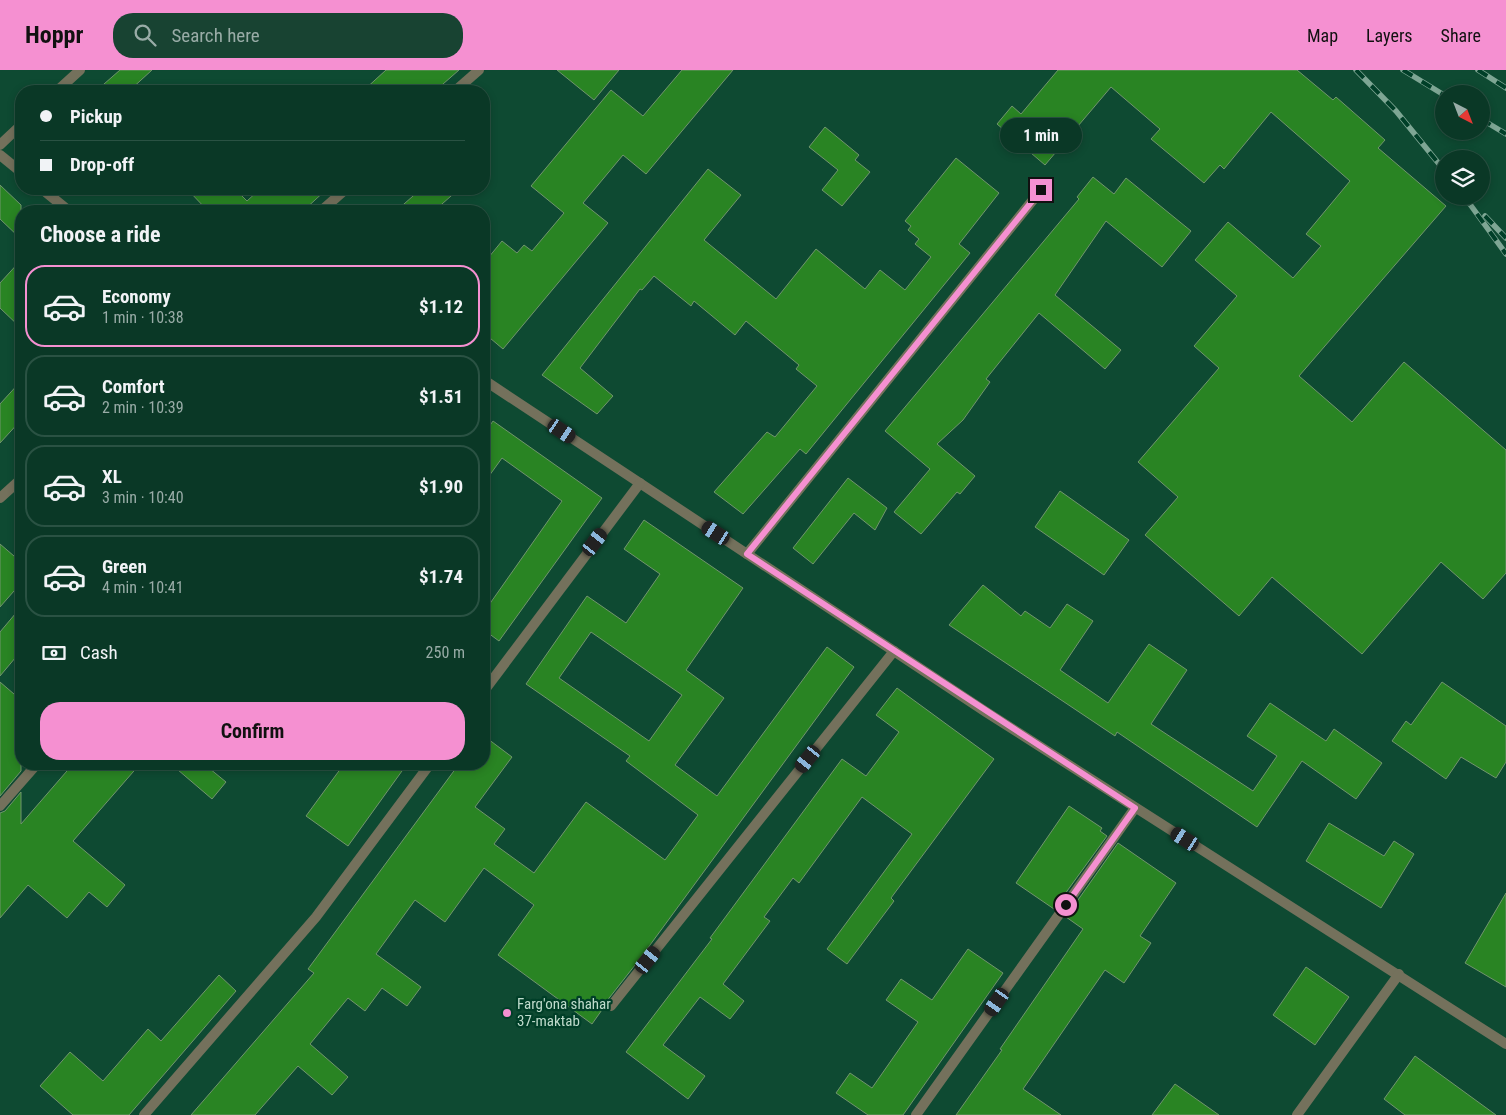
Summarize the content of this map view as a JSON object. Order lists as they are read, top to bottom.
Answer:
{
  "places": ["Farg'ona shahar 37-maktab"],
  "north": "bottom right",
  "page": {
    "header": "Hoppr",
    "search": "Search here",
    "nav": ["Map", "Layers", "Share"],
    "banner": ["Pickup", "Drop-off"],
    "bubble": "1 min",
    "heading": "Choose a ride",
    "list": [
      {
        "name": "Economy",
        "note": "1 min · 10:38",
        "value": "$1.12"
      },
      {
        "name": "Comfort",
        "note": "2 min · 10:39",
        "value": "$1.51"
      },
      {
        "name": "XL",
        "note": "3 min · 10:40",
        "value": "$1.90"
      },
      {
        "name": "Green",
        "note": "4 min · 10:41",
        "value": "$1.74"
      }
    ],
    "pay": ["Cash", "250 m"],
    "buttons": "Confirm"
  }
}
